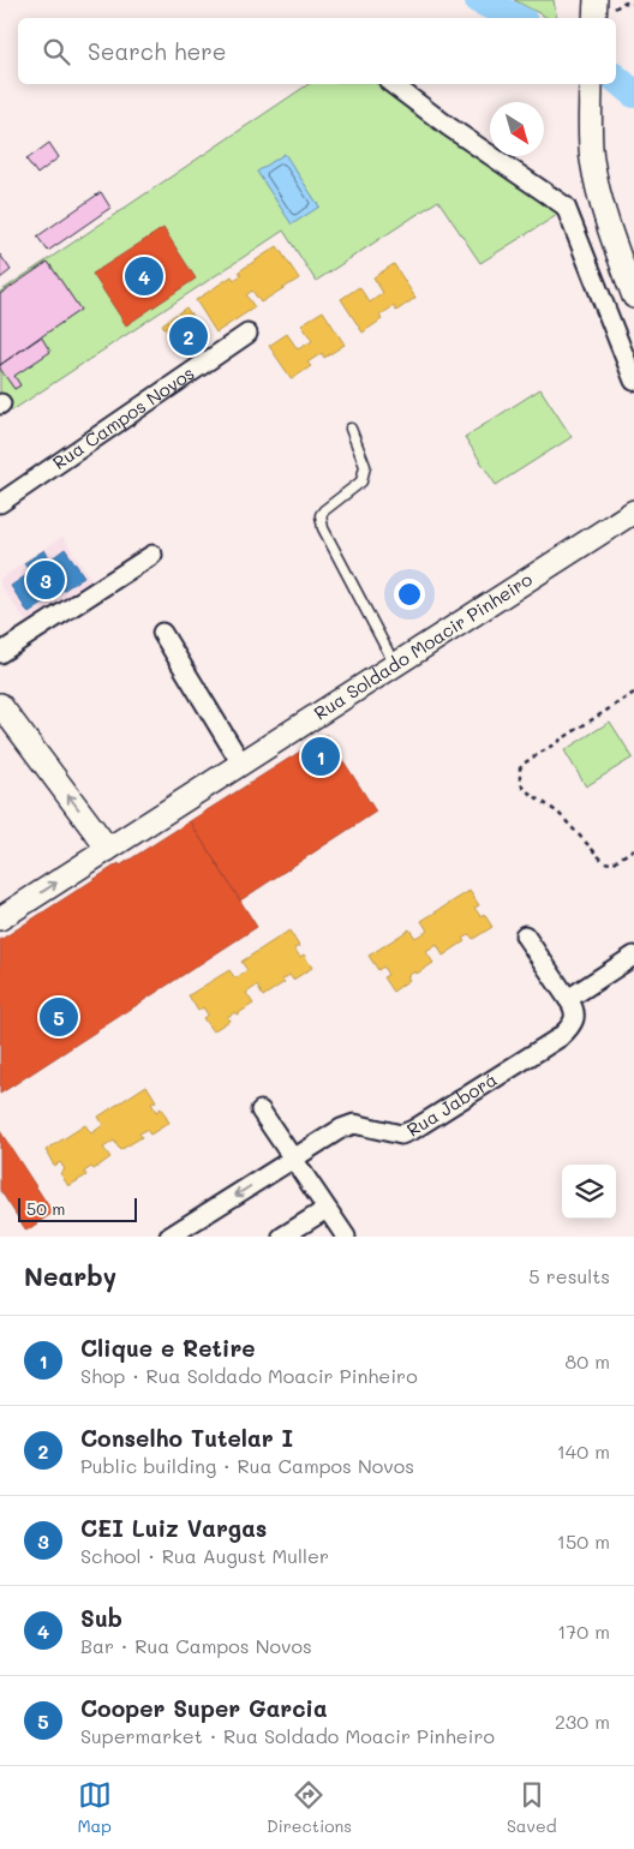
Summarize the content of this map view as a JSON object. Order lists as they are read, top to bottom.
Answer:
{
  "streets": {
    "street": ["Rua Campos Novos", "Rua Soldado Moacir Pinheiro", "Rua Jaborá"]
  },
  "scale_bar": "50 m",
  "north": "bottom right",
  "page": {
    "search": "Search here",
    "pins": [
      "4",
      "2",
      "3",
      "1",
      "5"
    ],
    "scale": "50 m",
    "heading": ["Nearby", "5 results"],
    "list": [
      {
        "mark": "1",
        "name": "Clique e Retire",
        "note": "Shop · Rua Soldado Moacir Pinheiro",
        "value": "80 m"
      },
      {
        "mark": "2",
        "name": "Conselho Tutelar I",
        "note": "Public building · Rua Campos Novos",
        "value": "140 m"
      },
      {
        "mark": "3",
        "name": "CEI Luiz Vargas",
        "note": "School · Rua August Muller",
        "value": "150 m"
      },
      {
        "mark": "4",
        "name": "Sub",
        "note": "Bar · Rua Campos Novos",
        "value": "170 m"
      },
      {
        "mark": "5",
        "name": "Cooper Super Garcia",
        "note": "Supermarket · Rua Soldado Moacir Pinheiro",
        "value": "230 m"
      }
    ],
    "nav": ["Map", "Directions", "Saved"]
  }
}
